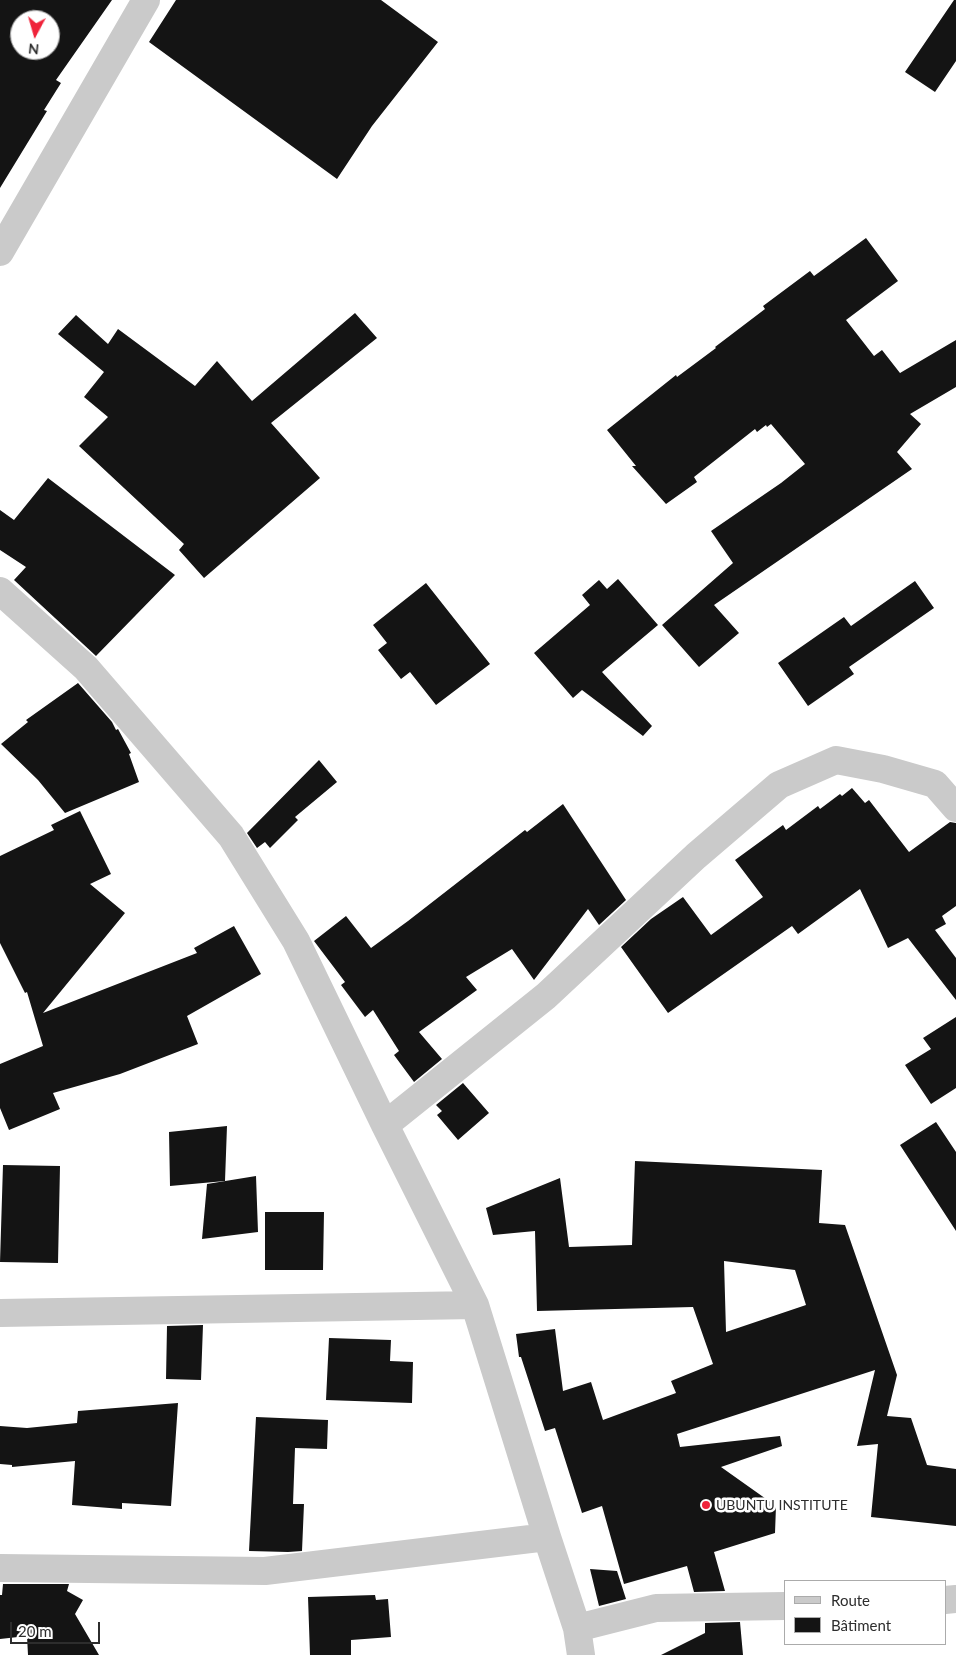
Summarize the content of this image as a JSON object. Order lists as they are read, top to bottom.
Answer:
{
  "places": ["UBUNTU INSTITUTE"],
  "legend": ["Route", "Bâtiment"],
  "scale_bar": "20 m",
  "north": "bottom"
}
